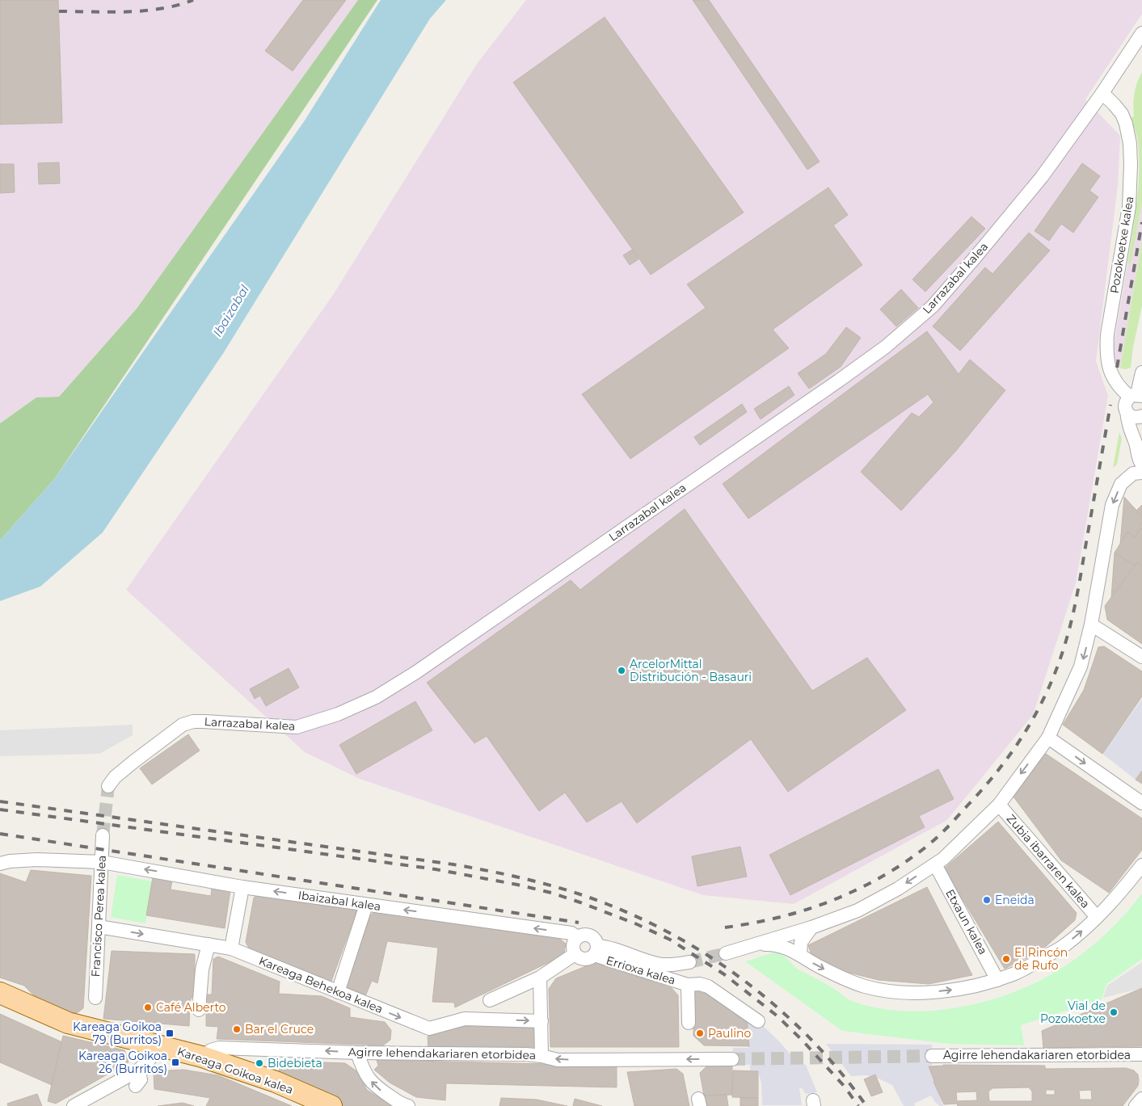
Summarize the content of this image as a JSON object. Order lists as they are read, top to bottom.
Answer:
{
  "streets": {
    "main road": ["Kareaga Goikoa kalea"],
    "street": [
      "Pozokoetxe kalea",
      "Larrazabal kalea",
      "Zubia ibarraren kalea",
      "Ibaizabal kalea",
      "Francisco Perea kalea",
      "Etxaun kalea",
      "Errioxa kalea",
      "Kareaga Behekoa kalea",
      "Agirre lehendakariaren etorbidea"
    ]
  },
  "crossings": [
    ["Pozokoetxe kalea", "Larrazabal kalea"],
    ["Ibaizabal kalea", "Francisco Perea kalea"],
    ["Ibaizabal kalea", "Errioxa kalea"],
    ["Francisco Perea kalea", "Kareaga Behekoa kalea"],
    ["Agirre lehendakariaren etorbidea", "Kareaga Goikoa kalea"]
  ],
  "one_way": ["Ibaizabal kalea", "Kareaga Behekoa kalea", "Agirre lehendakariaren etorbidea"],
  "water": ["Ibaizabal"],
  "places": {
    "other": [
      "ArcelorMittal Distribución - Basauri",
      "Eneida",
      "El Rincón de Rufo",
      "Café Alberto",
      "Vial de Pozokoetxe",
      "Bar el Cruce",
      "Paulino",
      "Bidebieta"
    ],
    "transit": ["Kareaga Goikoa 79 (Burritos)", "Kareaga Goikoa 26 (Burritos)"]
  }
}
